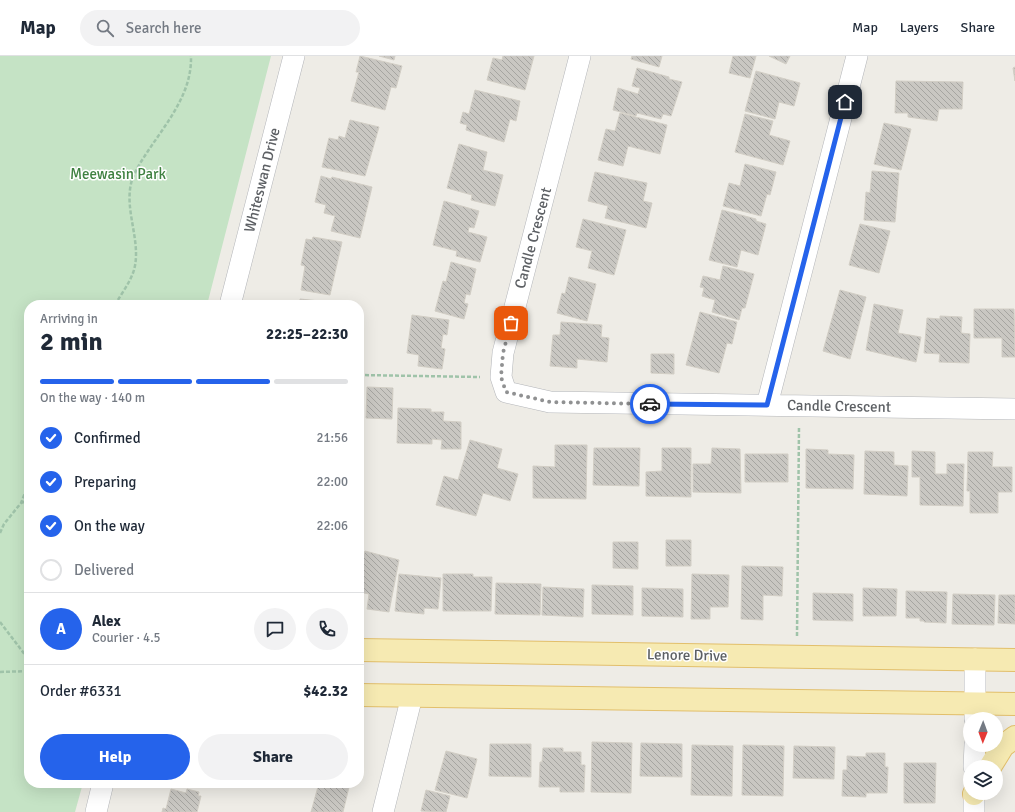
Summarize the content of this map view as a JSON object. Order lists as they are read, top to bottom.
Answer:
{
  "streets": {
    "main road": ["Lenore Drive"],
    "street": ["Whiteswan Drive", "Candle Crescent"]
  },
  "parks": ["Meewasin Park"],
  "north": "bottom",
  "page": {
    "header": "Map",
    "search": "Search here",
    "nav": ["Map", "Layers", "Share"],
    "heading": ["2 min", "Arriving in", "22:25–22:30"],
    "panel": [
      "Alex",
      "Courier · 4.5",
      "Order #6331",
      "$42.32"
    ],
    "bar": "On the way · 140 m",
    "list": [
      ["Confirmed", "21:56"],
      ["Preparing", "22:00"],
      ["On the way", "22:06"],
      "Delivered"
    ],
    "round": "A",
    "buttons": ["Help", "Share"]
  }
}
